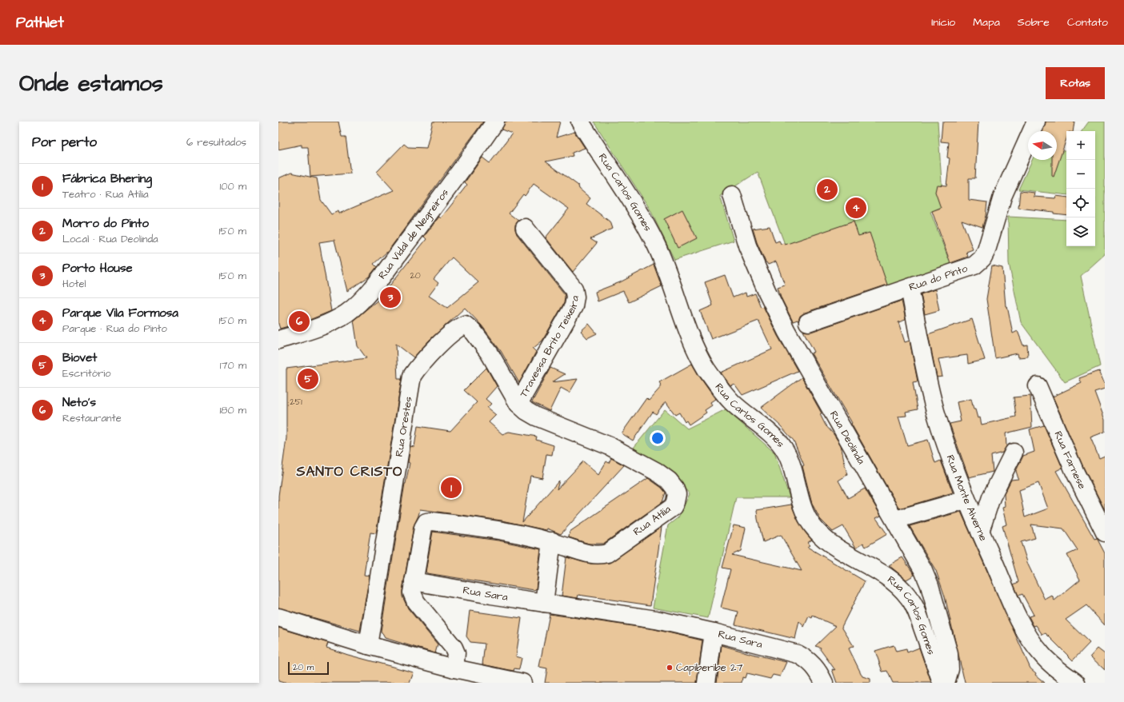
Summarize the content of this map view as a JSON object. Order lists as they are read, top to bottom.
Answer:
{
  "streets": {
    "street": [
      "Rua Carlos Gomes",
      "Rua Vidal de Negreiros",
      "Rua do Pinto",
      "Travessa Brito Teixeira",
      "Rua Orestes",
      "Rua Deolinda",
      "Rua Farnese",
      "Rua Monte Alverne",
      "Rua Atília",
      "Rua Sara"
    ]
  },
  "crossings": [
    ["Rua do Pinto", "Rua Monte Alverne"],
    ["Travessa Brito Teixeira", "Rua Atília"],
    ["Rua Orestes", "Rua Atília"],
    ["Rua Atília", "Rua Sara"]
  ],
  "districts": ["SANTO CRISTO"],
  "places": ["Capiberibe 27"],
  "house_numbers": ["20", "251"],
  "scale_bar": "20 m",
  "north": "left",
  "page": {
    "header": "Pathlet",
    "nav": [
      "Início",
      "Mapa",
      "Sobre",
      "Contato"
    ],
    "buttons": "Rotas",
    "title": "Onde estamos",
    "heading": ["Por perto", "6 resultados"],
    "map_buttons": ["+", "−"],
    "list": [
      {
        "mark": "1",
        "name": "Fábrica Bhering",
        "note": "Teatro · Rua Atília",
        "value": "100 m"
      },
      {
        "mark": "2",
        "name": "Morro do Pinto",
        "note": "Local · Rua Deolinda",
        "value": "150 m"
      },
      {
        "mark": "3",
        "name": "Porto House",
        "note": "Hotel",
        "value": "150 m"
      },
      {
        "mark": "4",
        "name": "Parque Vila Formosa",
        "note": "Parque · Rua do Pinto",
        "value": "150 m"
      },
      {
        "mark": "5",
        "name": "Biovet",
        "note": "Escritório",
        "value": "170 m"
      },
      {
        "mark": "6",
        "name": "Neto's",
        "note": "Restaurante",
        "value": "180 m"
      }
    ],
    "pins": [
      "2",
      "4",
      "3",
      "6",
      "5",
      "1"
    ],
    "scale": "20 m"
  }
}
